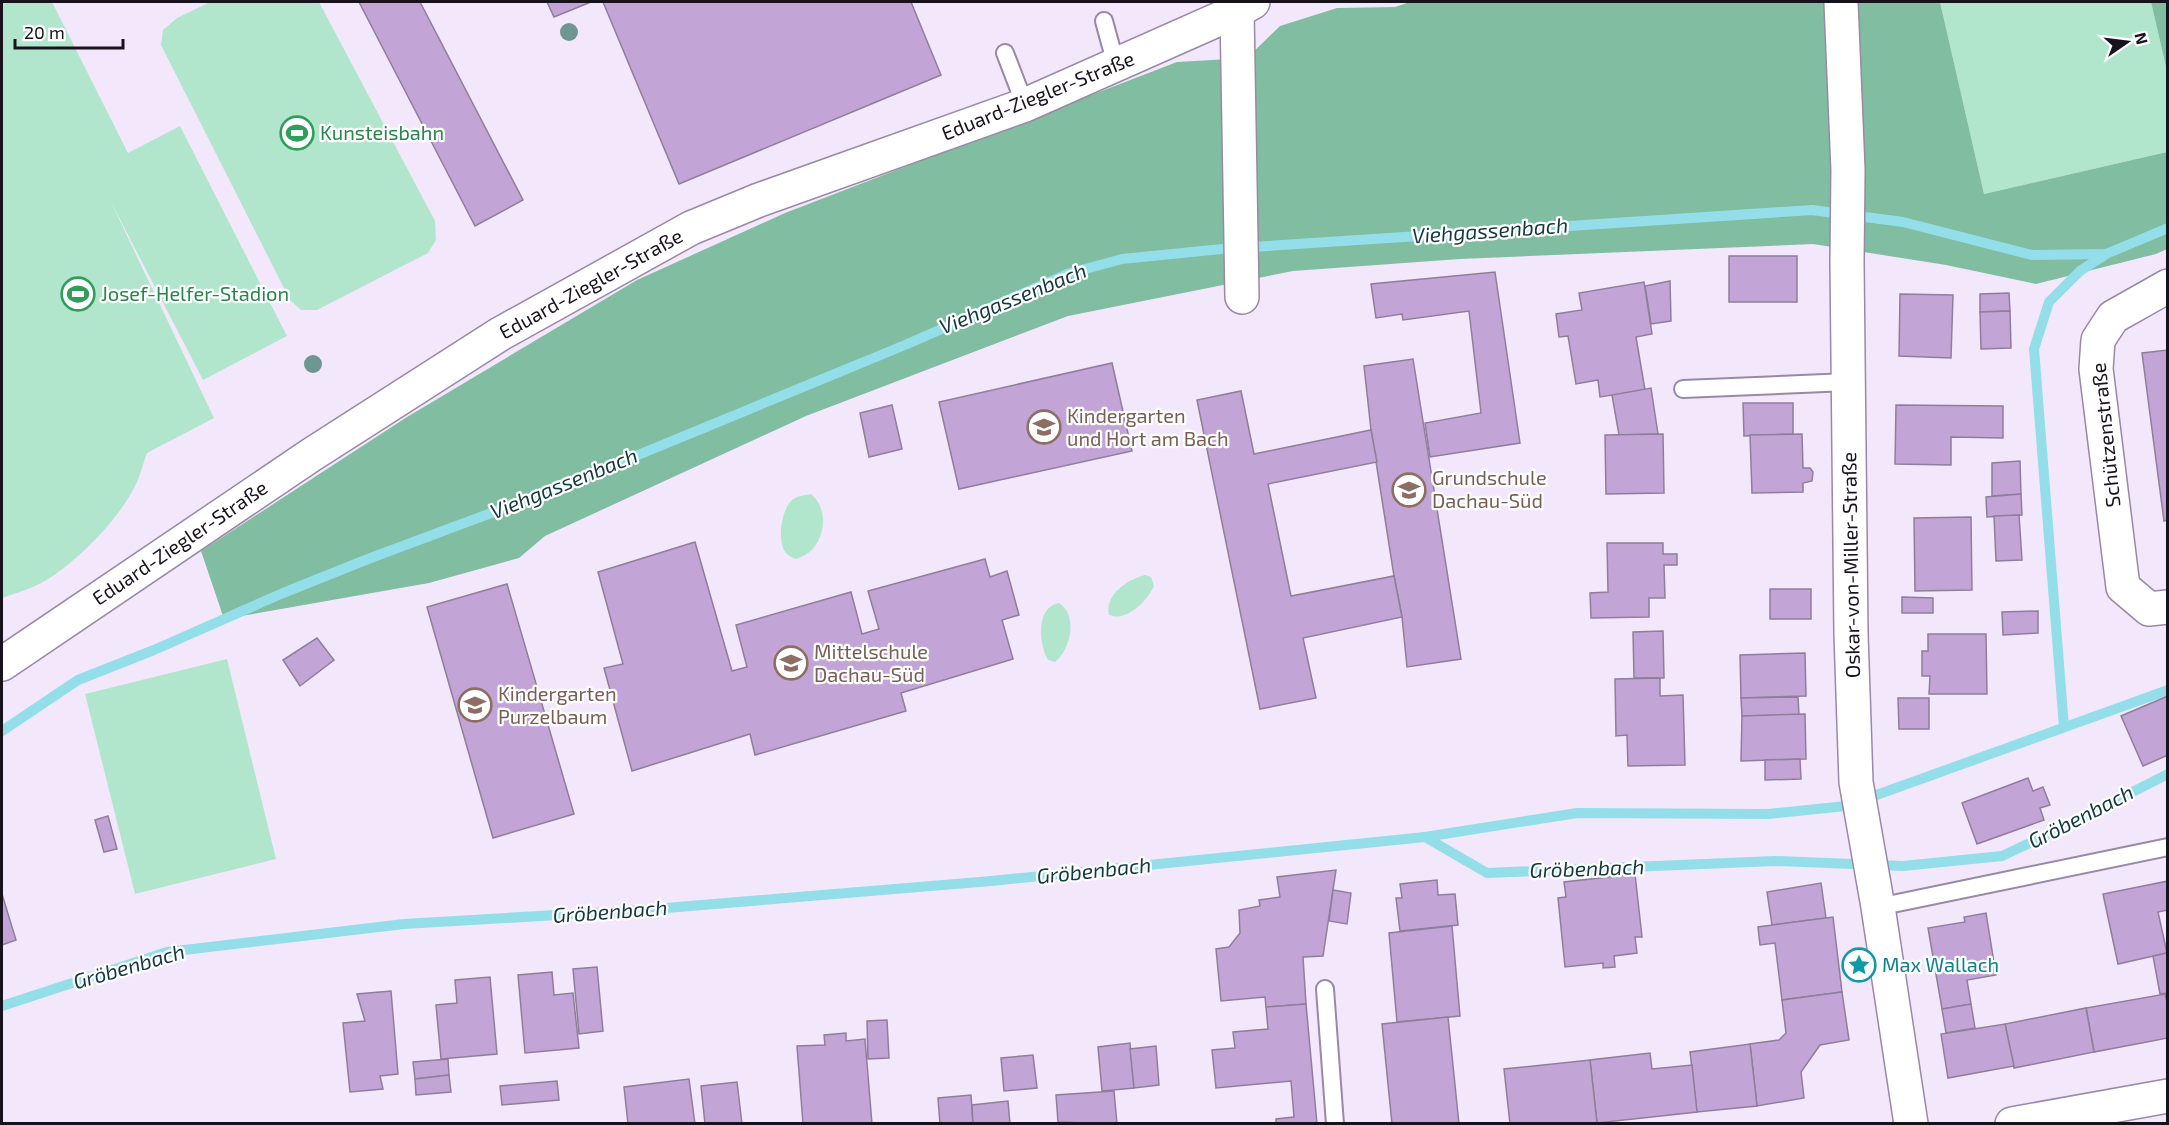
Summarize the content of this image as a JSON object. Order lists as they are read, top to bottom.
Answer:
{
  "streets": {
    "street": ["Eduard-Ziegler-Straße", "Schützenstraße", "Oskar-von-Miller-Straße"]
  },
  "water": ["Viehgassenbach", "Gröbenbach"],
  "places": {
    "sports": ["Kunsteisbahn", "Josef-Helfer-Stadion"],
    "school or university": [
      "Kindergarten und Hort am Bach",
      "Grundschule Dachau-Süd",
      "Mittelschule Dachau-Süd",
      "Kindergarten Purzelbaum"
    ],
    "place": ["Max Wallach"]
  },
  "scale_bar": "20 m",
  "north": "right"
}
